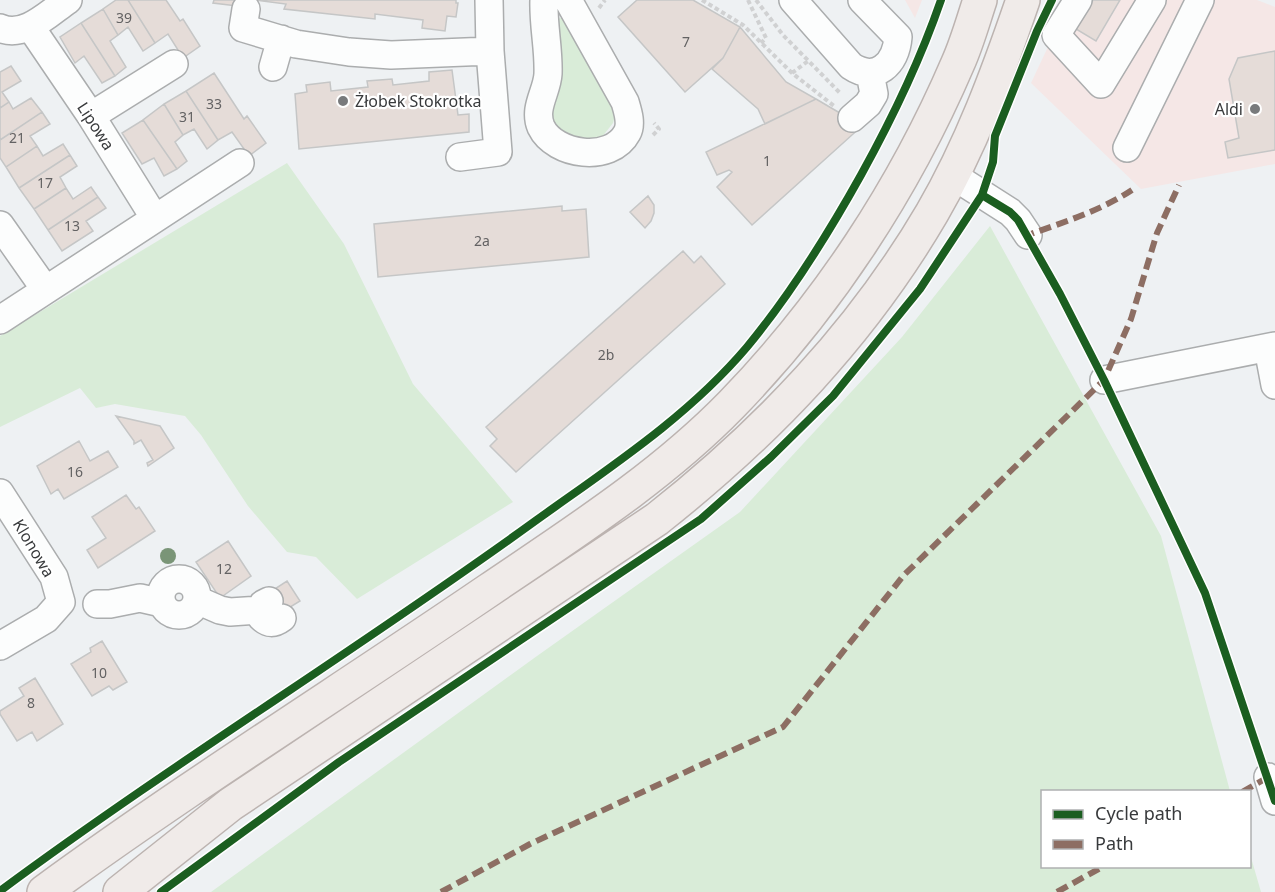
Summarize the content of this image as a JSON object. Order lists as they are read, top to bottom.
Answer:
{
  "streets": {
    "street": ["Lipowa", "Klonowa"]
  },
  "places": ["Żłobek Stokrotka", "Aldi"],
  "house_numbers": [
    "39",
    "7",
    "33",
    "31",
    "21",
    "1",
    "17",
    "13",
    "2a",
    "2b",
    "16",
    "12",
    "10",
    "8"
  ],
  "legend": ["Cycle path", "Path"]
}
